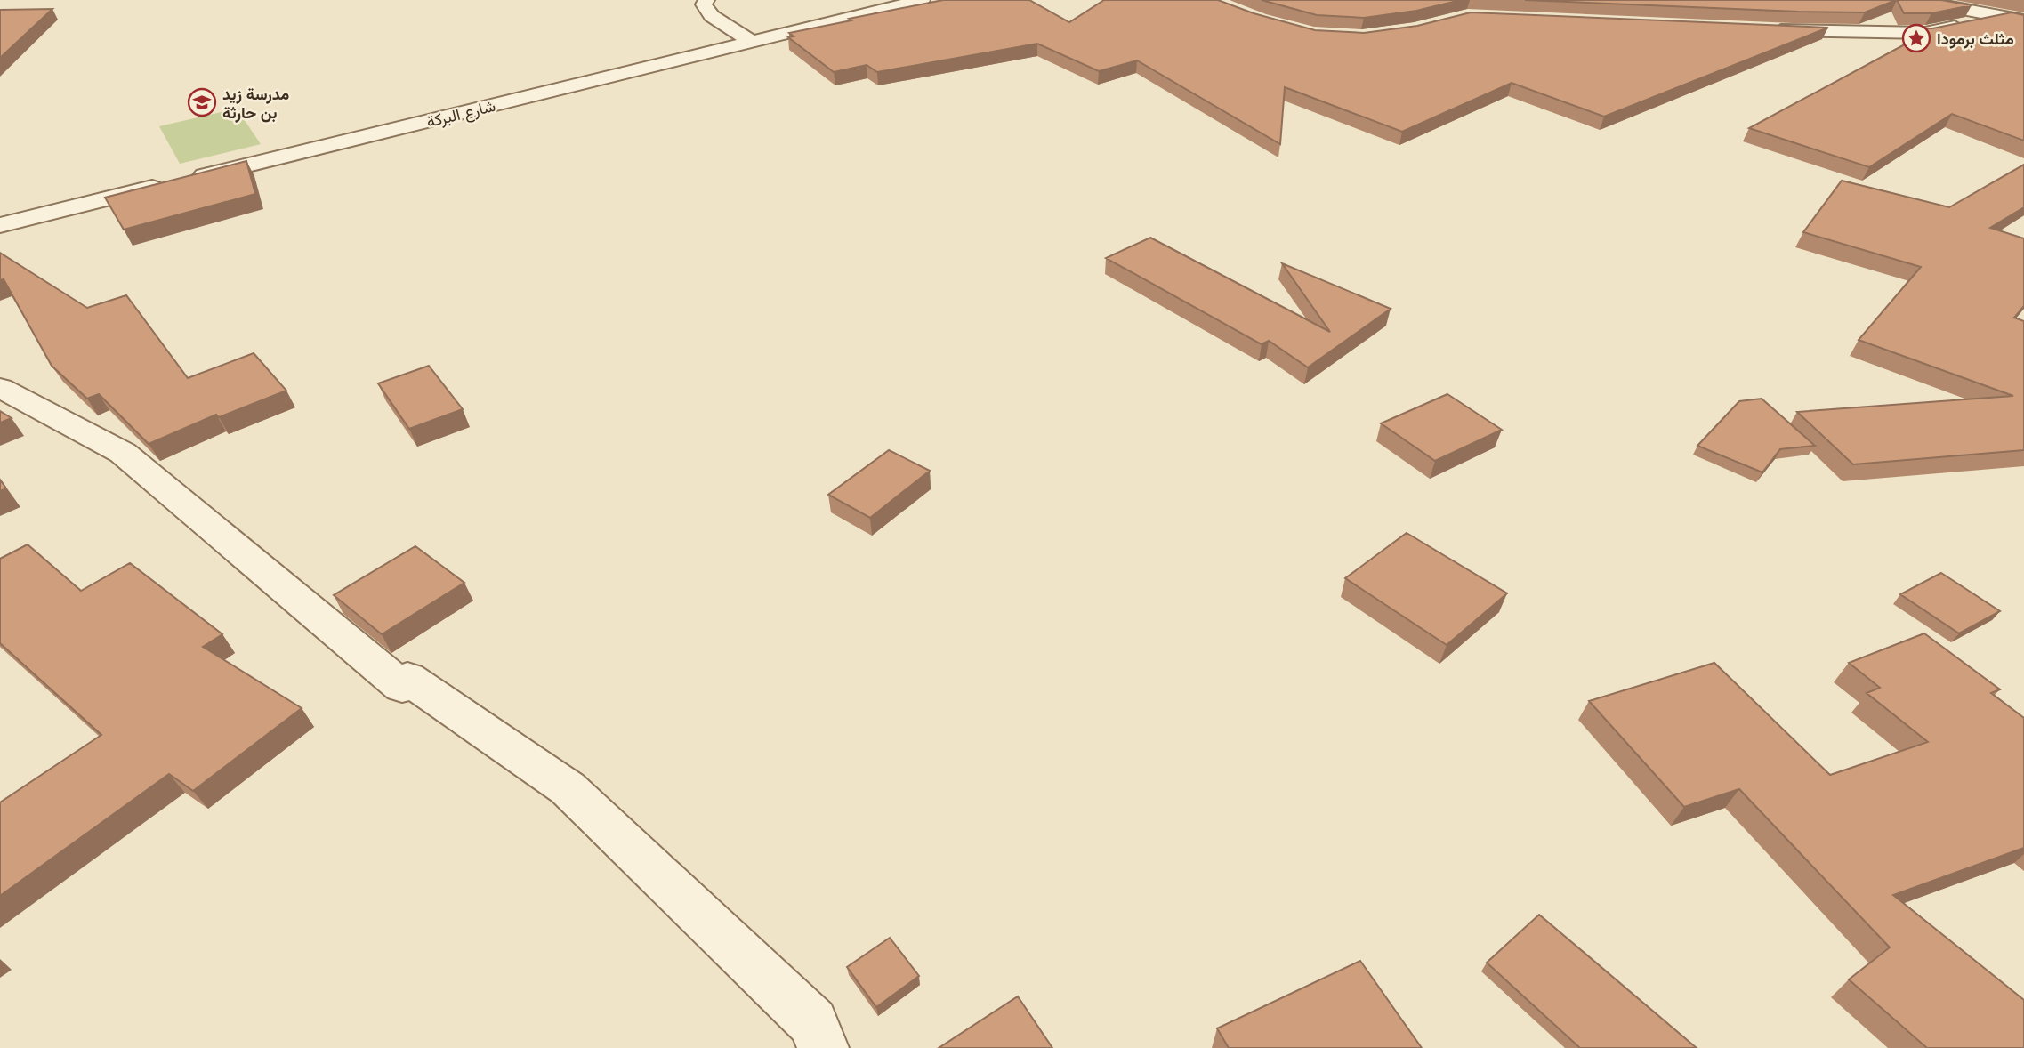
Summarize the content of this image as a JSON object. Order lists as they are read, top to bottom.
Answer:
{
  "streets": {
    "street": ["شارع البركة"]
  },
  "places": {
    "place": ["مثلث برمودا"],
    "school or university": ["مدرسة زيد بن حارثة"]
  }
}
